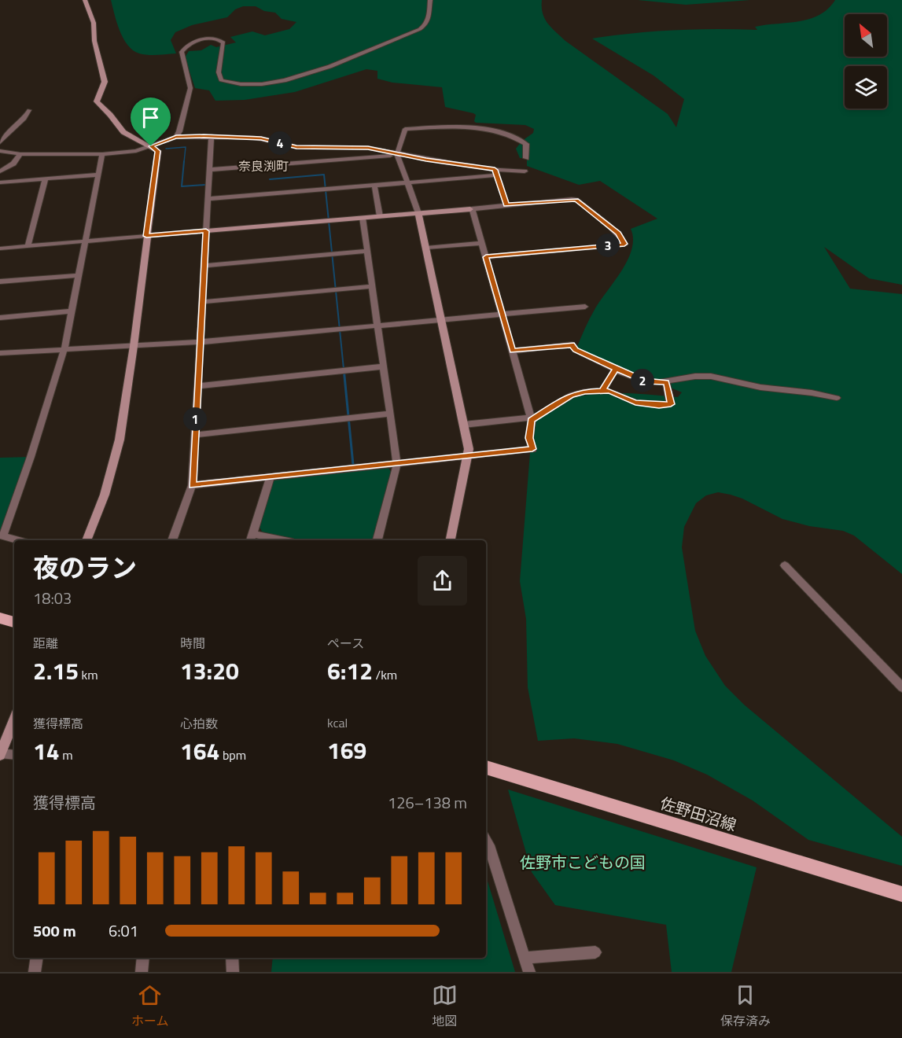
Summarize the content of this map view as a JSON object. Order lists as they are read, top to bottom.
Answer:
{
  "streets": {
    "main road": ["佐野田沼線"]
  },
  "districts": ["奈良渕町"],
  "parks": ["佐野市こどもの国"],
  "north": "top left",
  "page": {
    "pins": [
      "4",
      "3",
      "2",
      "1"
    ],
    "heading": ["夜のラン", "18:03"],
    "stats": [
      ["距離", "2.15 km"],
      ["時間", "13:20"],
      ["ペース", "6:12 /km"],
      ["獲得標高", "14 m"],
      ["心拍数", "164 bpm"],
      ["kcal", "169"]
    ],
    "chart": ["獲得標高", "126–138 m"],
    "list": [
      {
        "name": "500 m",
        "note": "6:01"
      }
    ],
    "tabs": ["ホーム", "地図", "保存済み"]
  }
}
